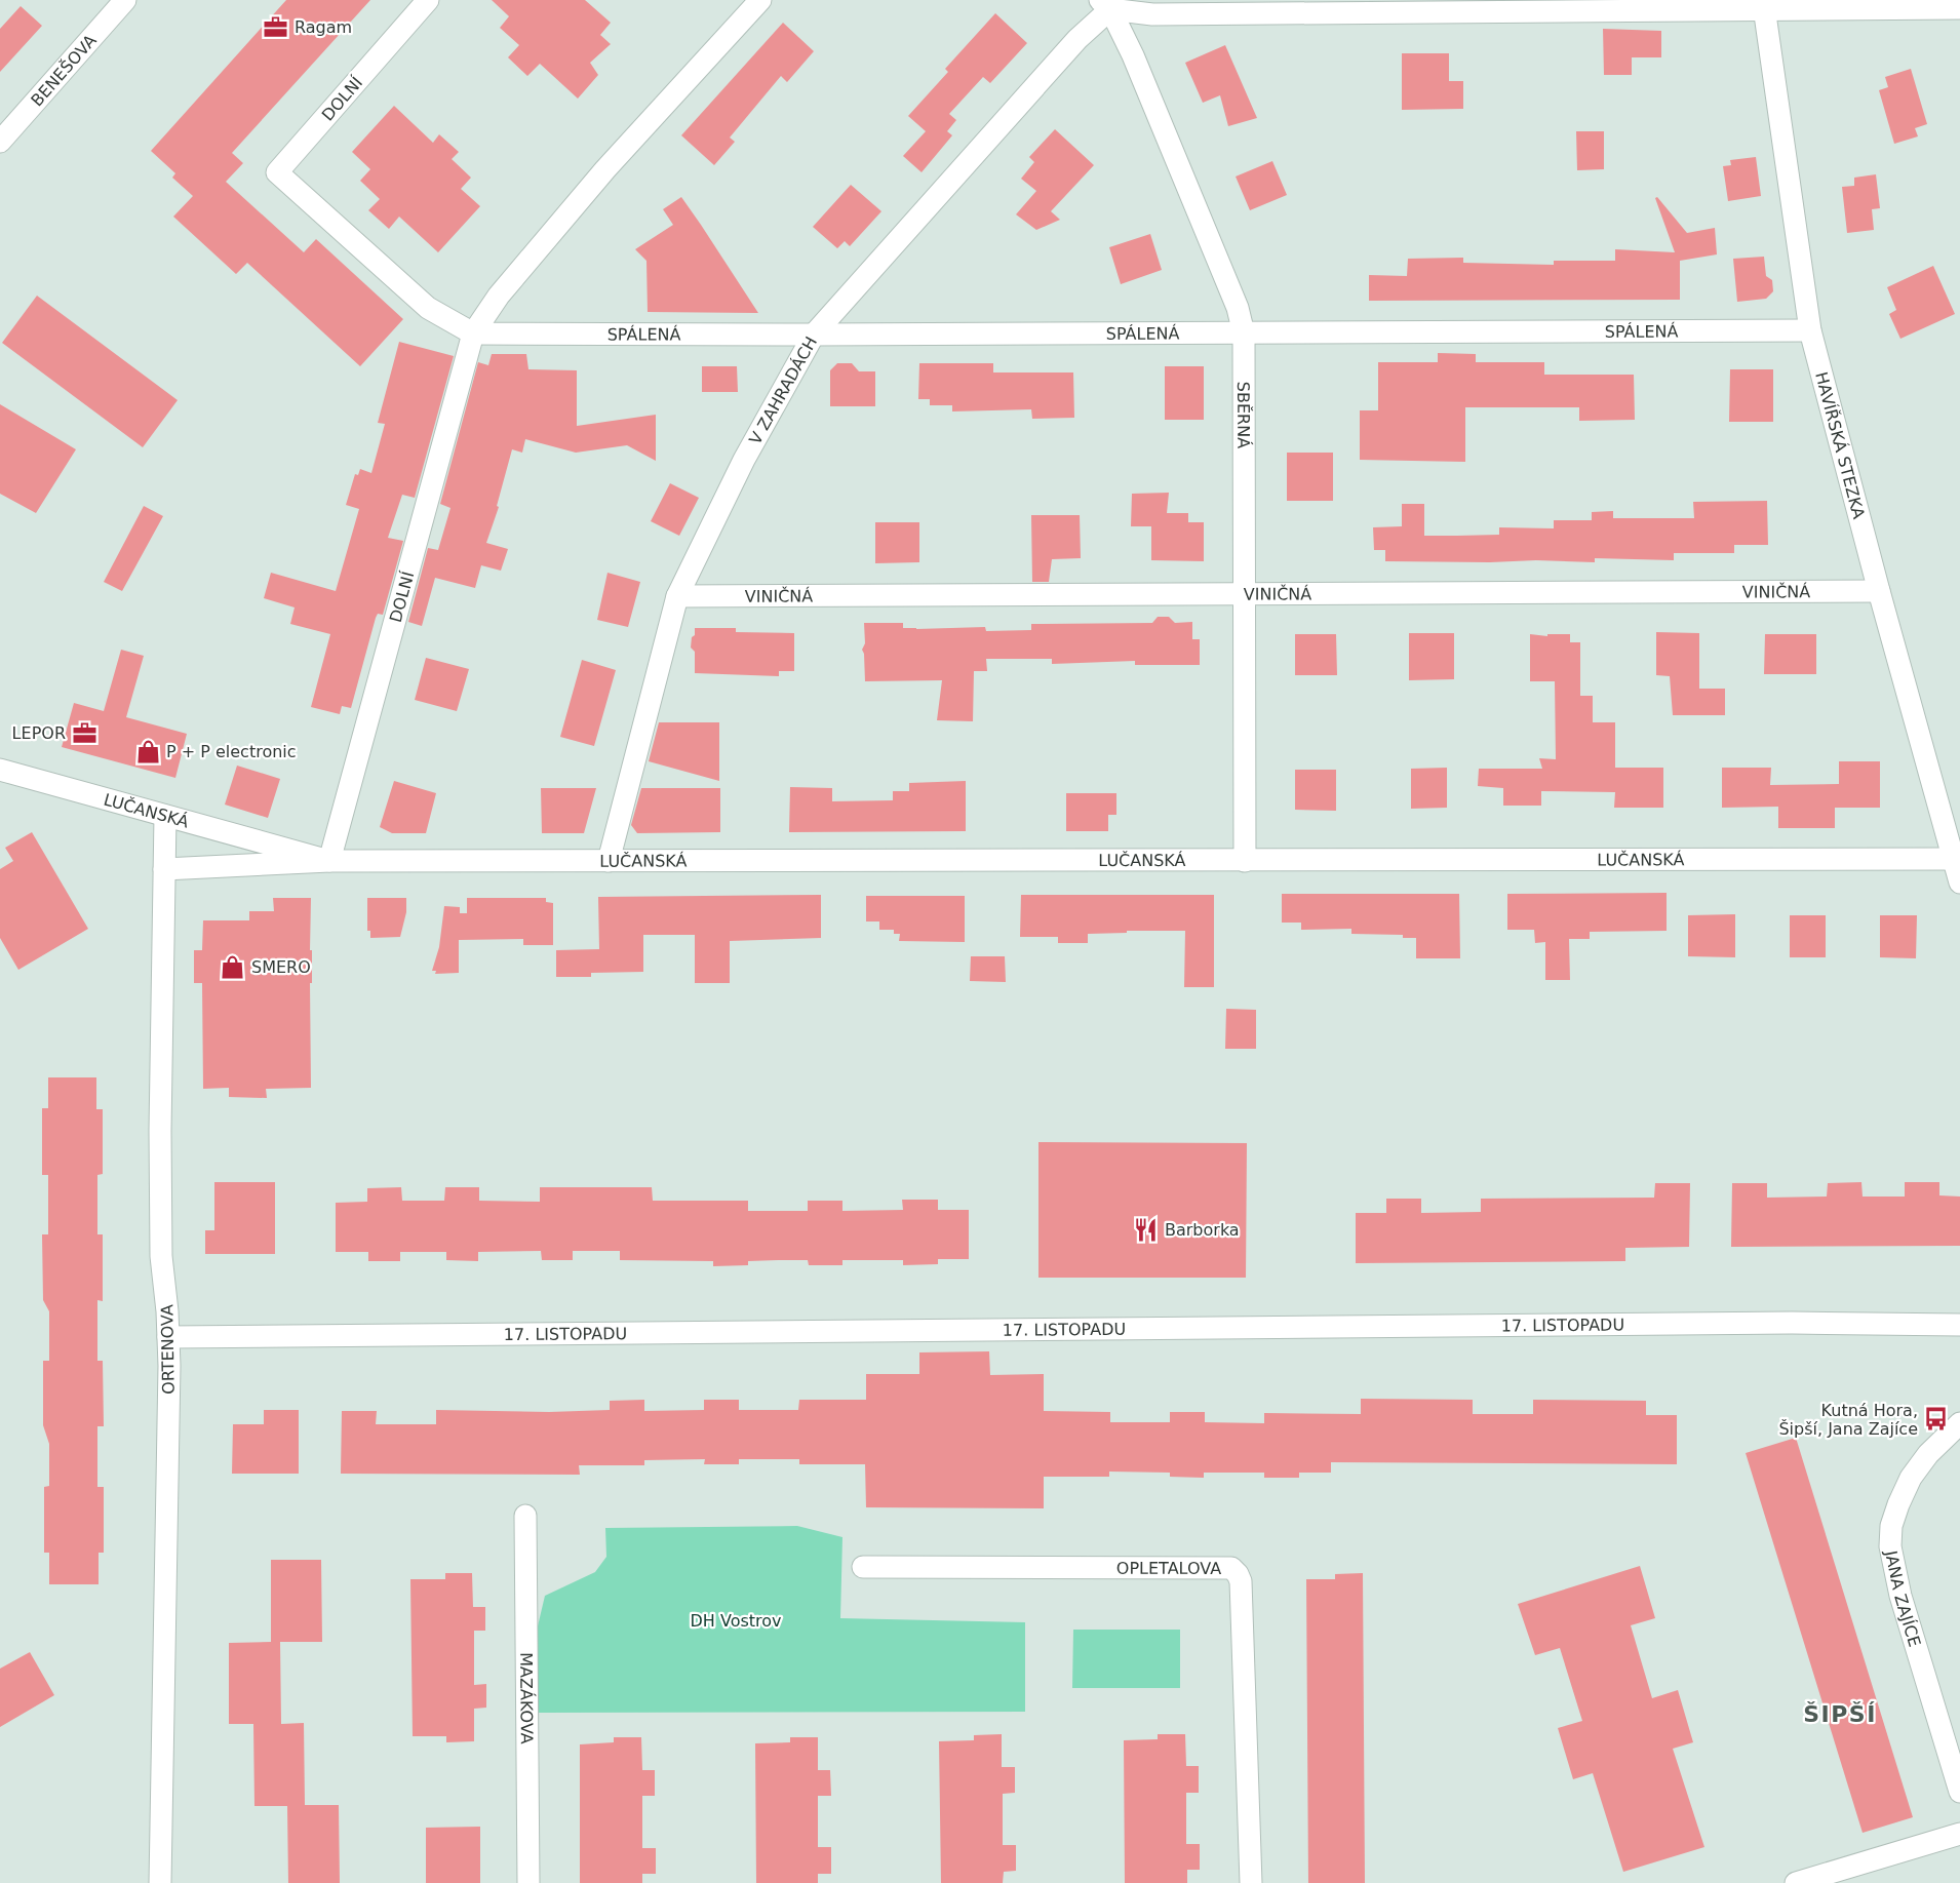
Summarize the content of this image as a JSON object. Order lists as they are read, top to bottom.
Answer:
{
  "streets": {
    "street": [
      "BENEŠOVA",
      "DOLNÍ",
      "SPÁLENÁ",
      "V ZAHRADÁCH",
      "SBĚRNÁ",
      "HAVÍŘSKÁ STEZKA",
      "VINIČNÁ",
      "LUČANSKÁ",
      "17. LISTOPADU",
      "ORTENOVA",
      "OPLETALOVA",
      "JANA ZAJÍCE",
      "MAZÁKOVA"
    ]
  },
  "crossings": [
    ["DOLNÍ", "SPÁLENÁ"],
    ["DOLNÍ", "LUČANSKÁ"],
    ["SPÁLENÁ", "V ZAHRADÁCH"],
    ["SPÁLENÁ", "SBĚRNÁ"],
    ["SPÁLENÁ", "HAVÍŘSKÁ STEZKA"],
    ["V ZAHRADÁCH", "SBĚRNÁ"],
    ["V ZAHRADÁCH", "VINIČNÁ"],
    ["V ZAHRADÁCH", "LUČANSKÁ"],
    ["SBĚRNÁ", "VINIČNÁ"],
    ["SBĚRNÁ", "LUČANSKÁ"],
    ["HAVÍŘSKÁ STEZKA", "VINIČNÁ"],
    ["HAVÍŘSKÁ STEZKA", "LUČANSKÁ"],
    ["LUČANSKÁ", "ORTENOVA"],
    ["17. LISTOPADU", "ORTENOVA"]
  ],
  "districts": ["ŠIPŠÍ"],
  "parks": ["DH Vostrov"],
  "places": {
    "office": ["Ragam", "LEPOR"],
    "shop": ["P + P electronic", "SMERO"],
    "restaurant": ["Barborka"],
    "bus stop": ["Kutná Hora, Šipší, Jana Zajíce"]
  }
}
